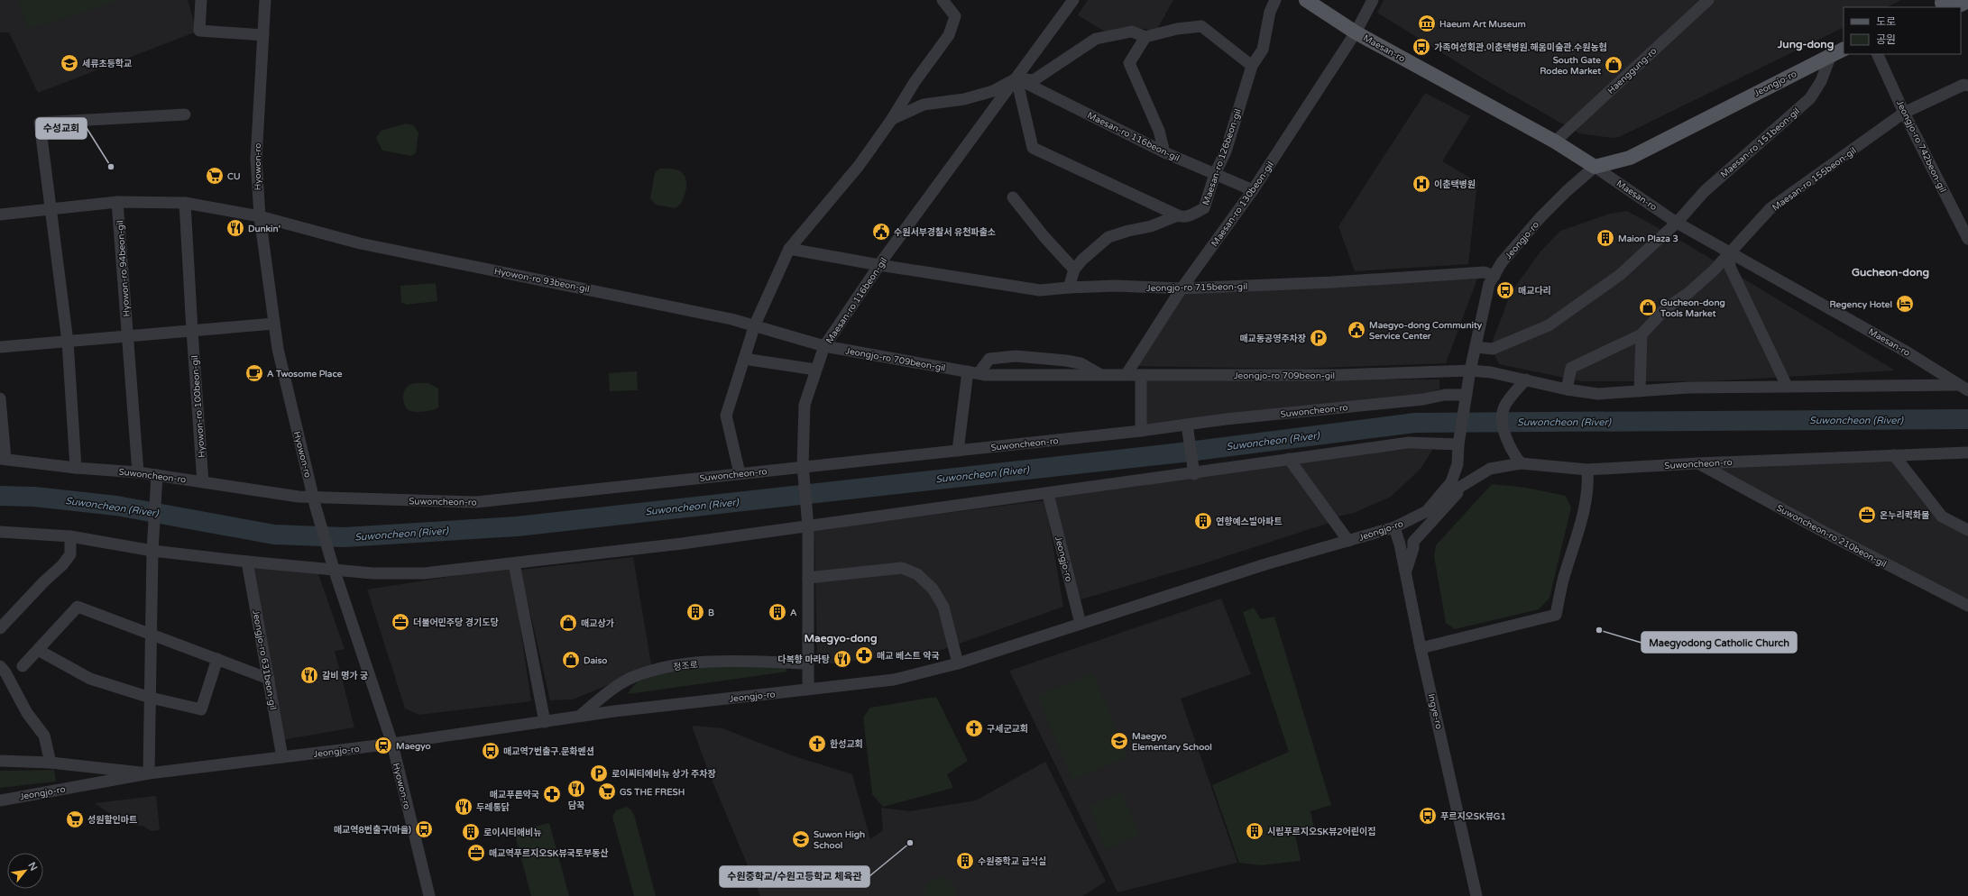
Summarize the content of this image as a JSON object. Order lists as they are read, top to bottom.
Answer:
{
  "streets": {
    "main road": ["Maesan-ro", "Jeongjo-ro"],
    "street": [
      "Haenggung-ro",
      "Maesan-ro 116beon-gil",
      "Maesan-ro 151beon-gil",
      "Jeongjo-ro 742beon-gil",
      "Maesan-ro 126beon-gil",
      "Hyowon-ro",
      "Maesan-ro 155beon-gil",
      "Maesan-ro 130beon-gil",
      "Hyowon-ro 94beon-gil",
      "Hyowon-ro 93beon-gil",
      "Jeongjo-ro 715beon-gil",
      "Jeongjo-ro 709beon-gil",
      "Hyowon-ro 100beon-gil",
      "Suwoncheon-ro",
      "Suwoncheon-ro 210beon-gil",
      "Jeongjo-ro 631beon-gil",
      "정조로",
      "Ingye-ro"
    ]
  },
  "crossings": [
    ["Maesan-ro", "Haenggung-ro"],
    ["Maesan-ro", "Jeongjo-ro"],
    ["Maesan-ro", "Maesan-ro 151beon-gil"],
    ["Maesan-ro", "Maesan-ro 155beon-gil"],
    ["Maesan-ro", "Maesan-ro 130beon-gil"],
    ["Jeongjo-ro", "Maesan-ro 116beon-gil"],
    ["Jeongjo-ro", "Maesan-ro 151beon-gil"],
    ["Jeongjo-ro", "Hyowon-ro"],
    ["Jeongjo-ro", "Jeongjo-ro 715beon-gil"],
    ["Jeongjo-ro", "Jeongjo-ro 709beon-gil"],
    ["Jeongjo-ro", "Suwoncheon-ro"],
    ["Jeongjo-ro", "Jeongjo-ro 631beon-gil"],
    ["Jeongjo-ro", "정조로"],
    ["Jeongjo-ro", "Ingye-ro"],
    ["Maesan-ro 116beon-gil", "Maesan-ro 126beon-gil"],
    ["Maesan-ro 116beon-gil", "Maesan-ro 130beon-gil"],
    ["Maesan-ro 116beon-gil", "Hyowon-ro 93beon-gil"],
    ["Maesan-ro 116beon-gil", "Jeongjo-ro 715beon-gil"],
    ["Maesan-ro 116beon-gil", "Jeongjo-ro 709beon-gil"],
    ["Maesan-ro 116beon-gil", "Suwoncheon-ro"],
    ["Maesan-ro 116beon-gil", "정조로"],
    ["Jeongjo-ro 742beon-gil", "Maesan-ro 155beon-gil"],
    ["Hyowon-ro", "Hyowon-ro 93beon-gil"],
    ["Hyowon-ro", "Suwoncheon-ro"],
    ["Maesan-ro 130beon-gil", "Jeongjo-ro 715beon-gil"],
    ["Maesan-ro 130beon-gil", "Jeongjo-ro 709beon-gil"],
    ["Hyowon-ro 93beon-gil", "Jeongjo-ro 709beon-gil"],
    ["Jeongjo-ro 709beon-gil", "Suwoncheon-ro"],
    ["Hyowon-ro 100beon-gil", "Suwoncheon-ro"],
    ["Suwoncheon-ro", "Suwoncheon-ro 210beon-gil"]
  ],
  "districts": ["Jung-dong", "Gucheon-dong", "Maegyo-dong"],
  "water": ["Suwoncheon (River)"],
  "places": {
    "museum": ["Haeum Art Museum"],
    "bus stop": [
      "가족여성회관.이춘택병원.해움미술관.수원농협",
      "매교다리",
      "매교역7번출구.문화멘션",
      "푸르지오SK뷰G1",
      "매교역8번출구(마을)"
    ],
    "school or university": ["세류초등학교", "Maegyo Elementary School", "Suwon High School"],
    "shop": [
      "South Gate Rodeo Market",
      "Gucheon-dong Tools Market",
      "매교상가",
      "Daiso"
    ],
    "other": ["수성교회", "Maegyodong Catholic Church", "수원중학교/수원고등학교 체육관"],
    "supermarket": ["CU", "GS THE FRESH", "성원할인마트"],
    "hospital": ["이춘택병원"],
    "restaurant": [
      "Dunkin'",
      "다복향 마라탕",
      "갈비 명가 궁",
      "담꾹",
      "두레통닭"
    ],
    "public building": ["수원서부경찰서 유천파출소", "Maegyo-dong Community Service Center"],
    "building": [
      "Maion Plaza 3",
      "연향예스빌아파트",
      "B",
      "A",
      "시립푸르지오SK뷰2어린이집",
      "로이시티애비뉴",
      "수원중학교 급식실"
    ],
    "hotel": ["Regency Hotel"],
    "parking": ["매교동공영주차장", "로이씨티에비뉴 상가 주차장"],
    "cafe": ["A Twosome Place"],
    "office": ["온누리퀵화물", "더불어민주당 경기도당", "매교역푸르지오SK뷰국토부동산"],
    "pharmacy": ["매교 베스트 약국", "매교푸른약국"],
    "church": ["구세군교회", "한성교회"],
    "station": ["Maegyo"]
  },
  "legend": ["도로", "공원"],
  "north": "top right"
}
